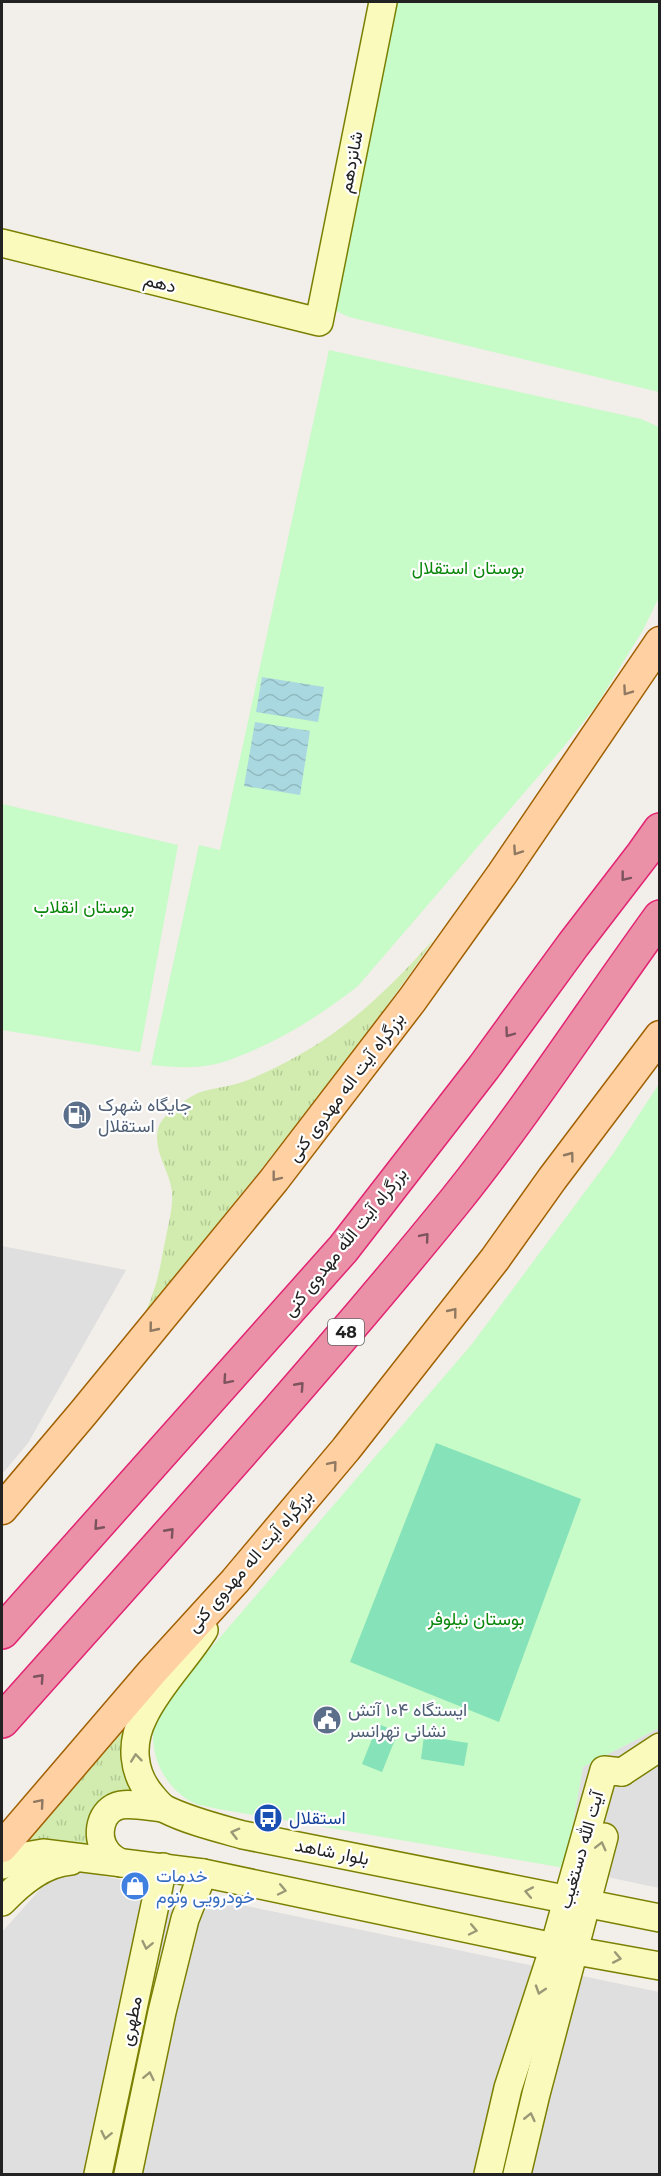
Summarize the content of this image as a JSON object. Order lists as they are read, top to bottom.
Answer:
{
  "streets": {
    "highway": ["بزرگراه آیت الله مهدوی کنی", "48"],
    "main road": ["بزرگراه آیت اله مهدوی کنی"],
    "street": [
      "شانزدهم",
      "دهم",
      "آیت الله دستغیب",
      "بلوار شاهد",
      "مطهری"
    ]
  },
  "crossings": [
    ["شانزدهم", "دهم"],
    ["بزرگراه آیت اله مهدوی کنی", "بلوار شاهد"],
    ["آیت الله دستغیب", "بلوار شاهد"]
  ],
  "parks": ["بوستان استقلال", "بوستان انقلاب", "بوستان نیلوفر"],
  "places": {
    "fuel station": ["جایگاه شهرک استقلال"],
    "public building": ["ایستگاه ۱۰۴ آتش ‌نشانی تهرانسر"],
    "bus stop": ["استقلال"],
    "shop": ["خدمات خودرویی ونوم"]
  }
}
